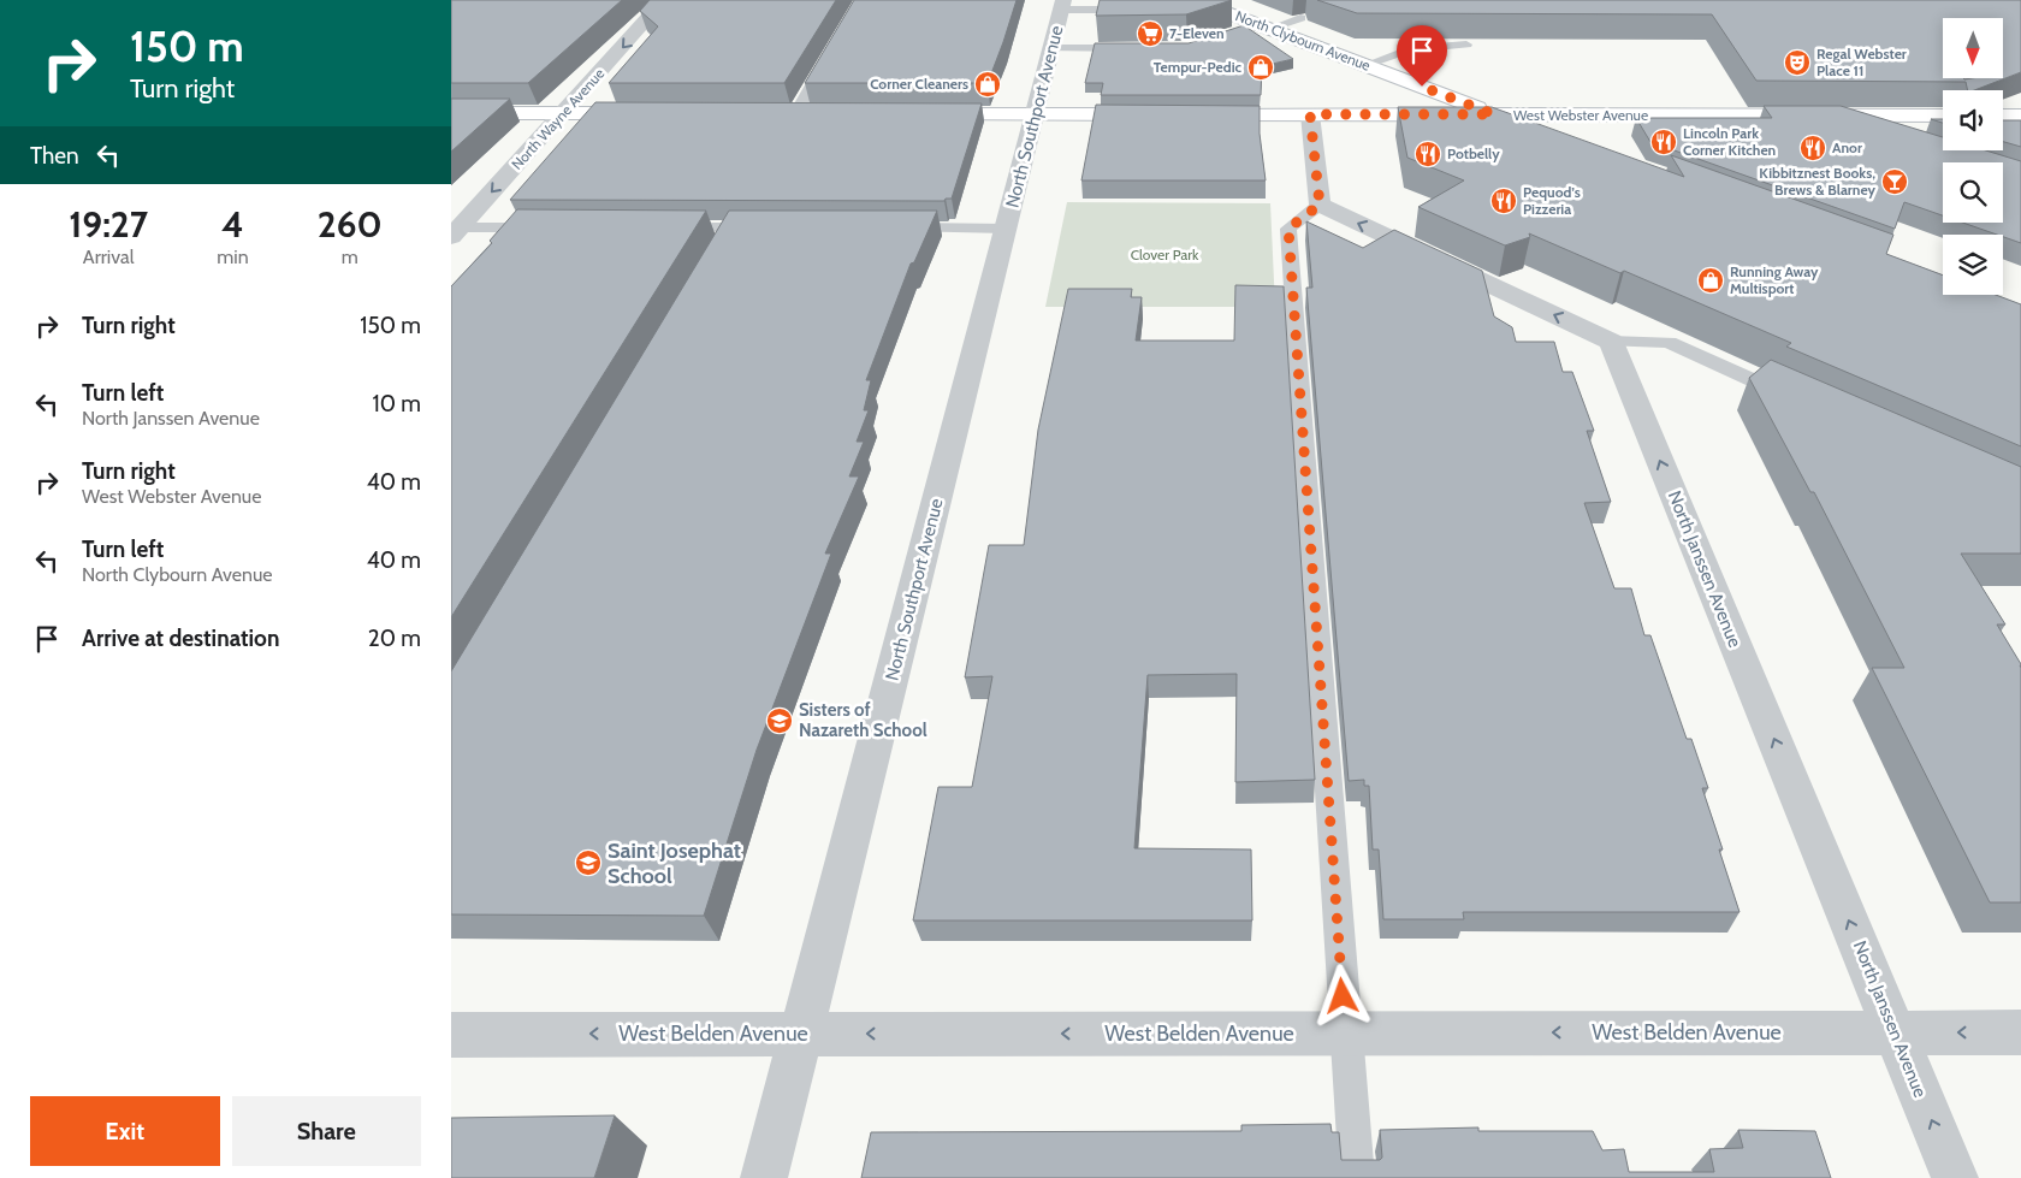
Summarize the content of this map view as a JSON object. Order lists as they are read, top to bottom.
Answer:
{
  "streets": {
    "street": [
      "North Clybourn Avenue",
      "West Webster Avenue",
      "North Southport Avenue",
      "North Wayne Avenue",
      "North Janssen Avenue",
      "West Belden Avenue"
    ]
  },
  "crossings": [
    ["North Clybourn Avenue", "West Webster Avenue"],
    ["North Southport Avenue", "West Belden Avenue"],
    ["North Janssen Avenue", "West Belden Avenue"]
  ],
  "one_way": ["North Wayne Avenue", "North Janssen Avenue", "West Belden Avenue"],
  "parks": ["Clover Park"],
  "places": {
    "supermarket": ["7-Eleven"],
    "theatre": ["Regal Webster Place 11"],
    "shop": ["Tempur-Pedic", "Corner Cleaners", "Running Away Multisport"],
    "restaurant": [
      "Lincoln Park Corner Kitchen",
      "Anor",
      "Potbelly",
      "Pequod’s Pizzeria"
    ],
    "bar": ["Kibbitznest Books, Brews & Blarney"],
    "school or university": ["Sisters of Nazareth School", "Saint Josephat School"]
  },
  "north": "bottom",
  "page": {
    "turn": ["150 m", "Turn right"],
    "then": "Then",
    "eta": [
      "19:27",
      "Arrival",
      "4",
      "min",
      "260",
      "m"
    ],
    "list": [
      {
        "name": "Turn right",
        "value": "150 m"
      },
      {
        "name": "Turn left",
        "note": "North Janssen Avenue",
        "value": "10 m"
      },
      {
        "name": "Turn right",
        "note": "West Webster Avenue",
        "value": "40 m"
      },
      {
        "name": "Turn left",
        "note": "North Clybourn Avenue",
        "value": "40 m"
      },
      {
        "name": "Arrive at destination",
        "value": "20 m"
      }
    ],
    "buttons": ["Exit", "Share"]
  }
}
